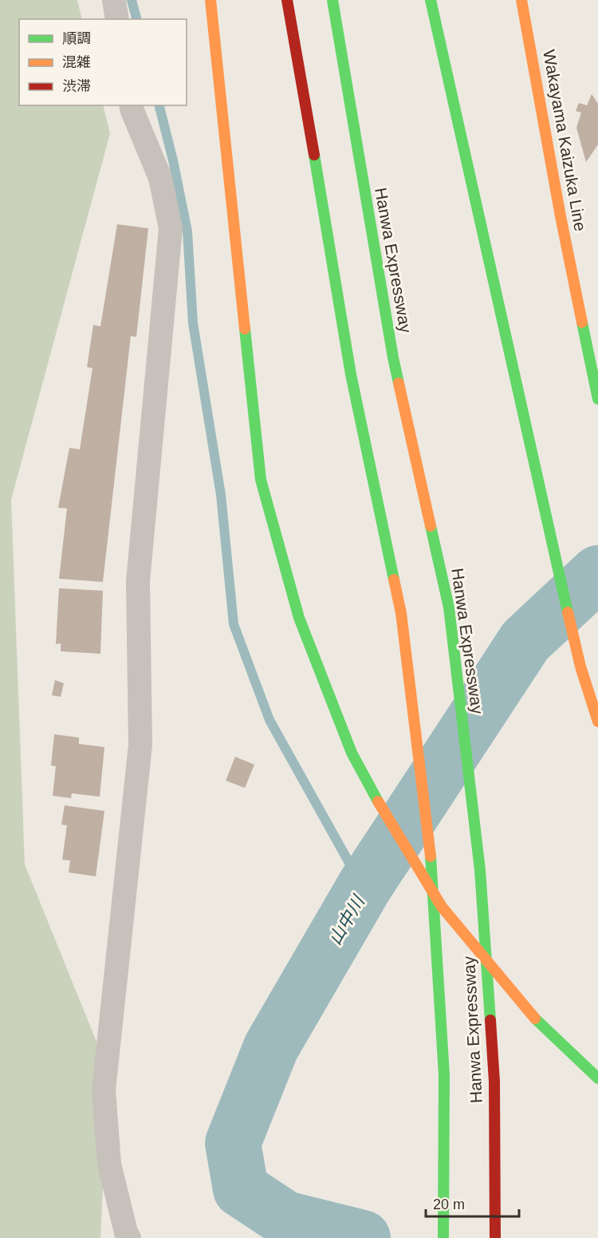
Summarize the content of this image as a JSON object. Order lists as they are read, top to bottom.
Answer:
{
  "streets": {
    "main road": ["Wakayama Kaizuka Line", "Hanwa Expressway"]
  },
  "water": ["山中川"],
  "legend": ["順調", "混雑", "渋滞"],
  "scale_bar": "20 m"
}
